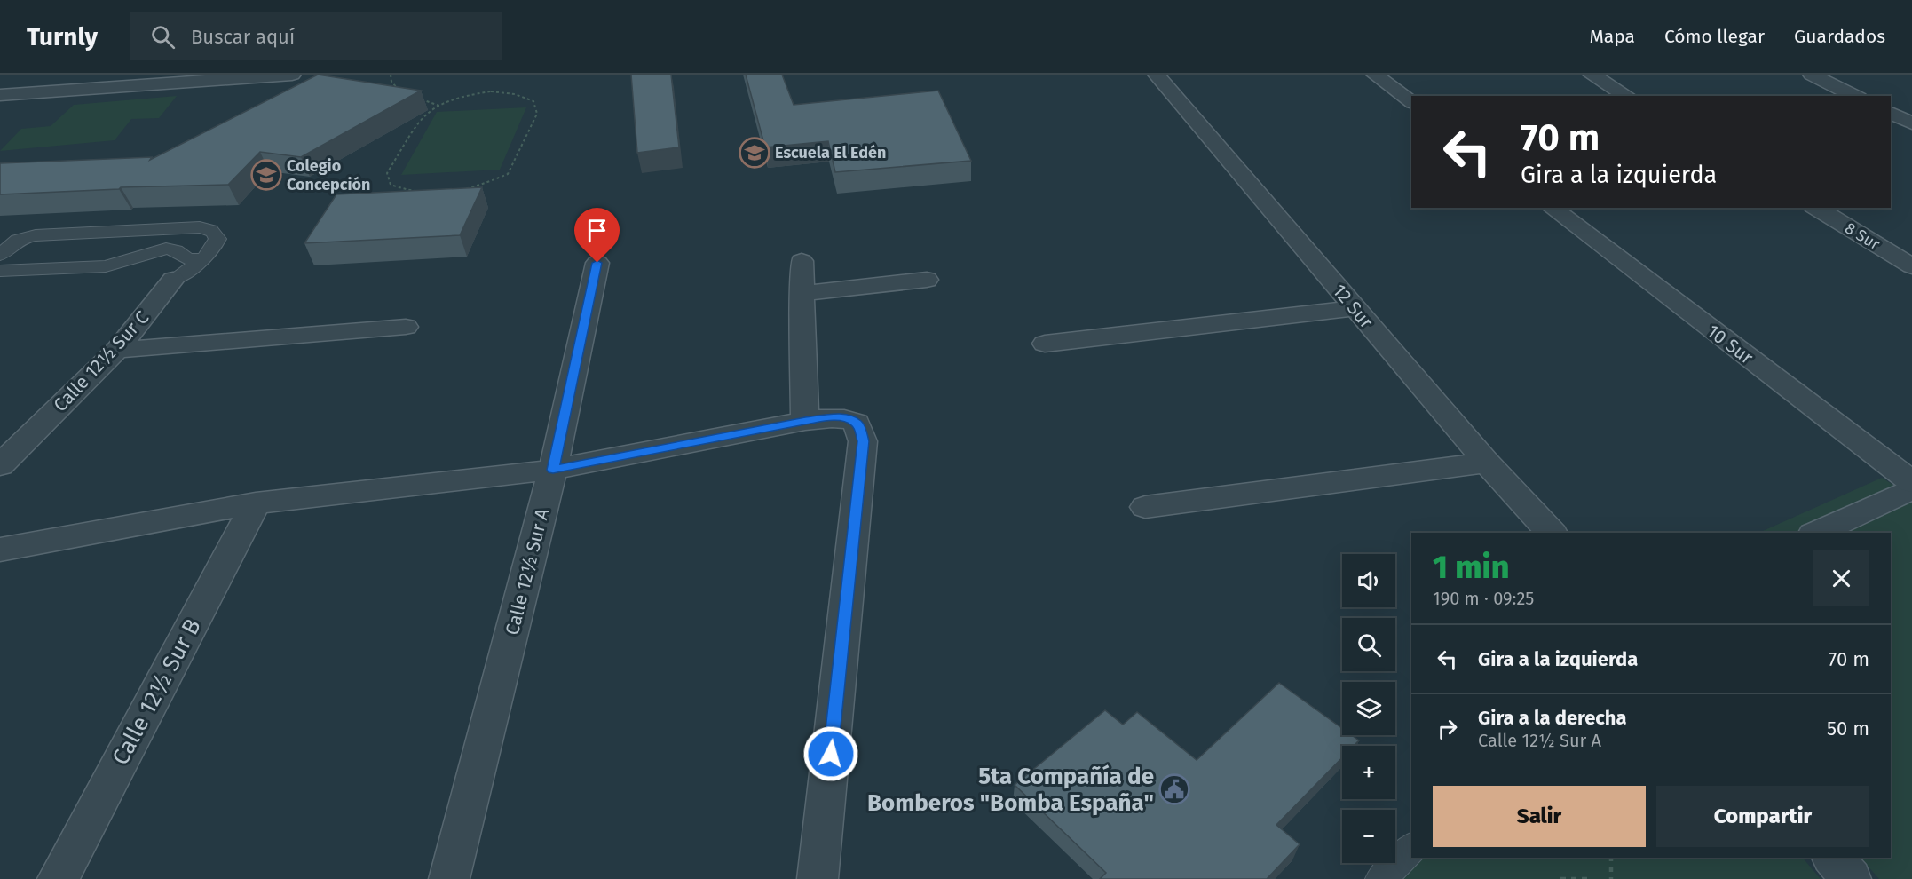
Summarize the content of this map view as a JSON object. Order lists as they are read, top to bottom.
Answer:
{
  "streets": {
    "street": [
      "8 Sur",
      "12 Sur",
      "10 Sur",
      "Calle 12½ Sur C",
      "Calle 12½ Sur A",
      "Calle 12½ Sur B"
    ]
  },
  "places": {
    "school or university": ["Escuela El Edén", "Colegio Concepción"],
    "public building": ["5ta Compañía de Bomberos \"Bomba España\""]
  },
  "page": {
    "header": "Turnly",
    "search": "Buscar aquí",
    "nav": ["Mapa", "Cómo llegar", "Guardados"],
    "turn": ["70 m", "Gira a la izquierda"],
    "heading": ["1 min", "190 m · 09:25"],
    "map_buttons": ["+", "−"],
    "list": [
      {
        "name": "Gira a la izquierda",
        "value": "70 m"
      },
      {
        "name": "Gira a la derecha",
        "note": "Calle 12½ Sur A",
        "value": "50 m"
      }
    ],
    "buttons": ["Salir", "Compartir"]
  }
}
